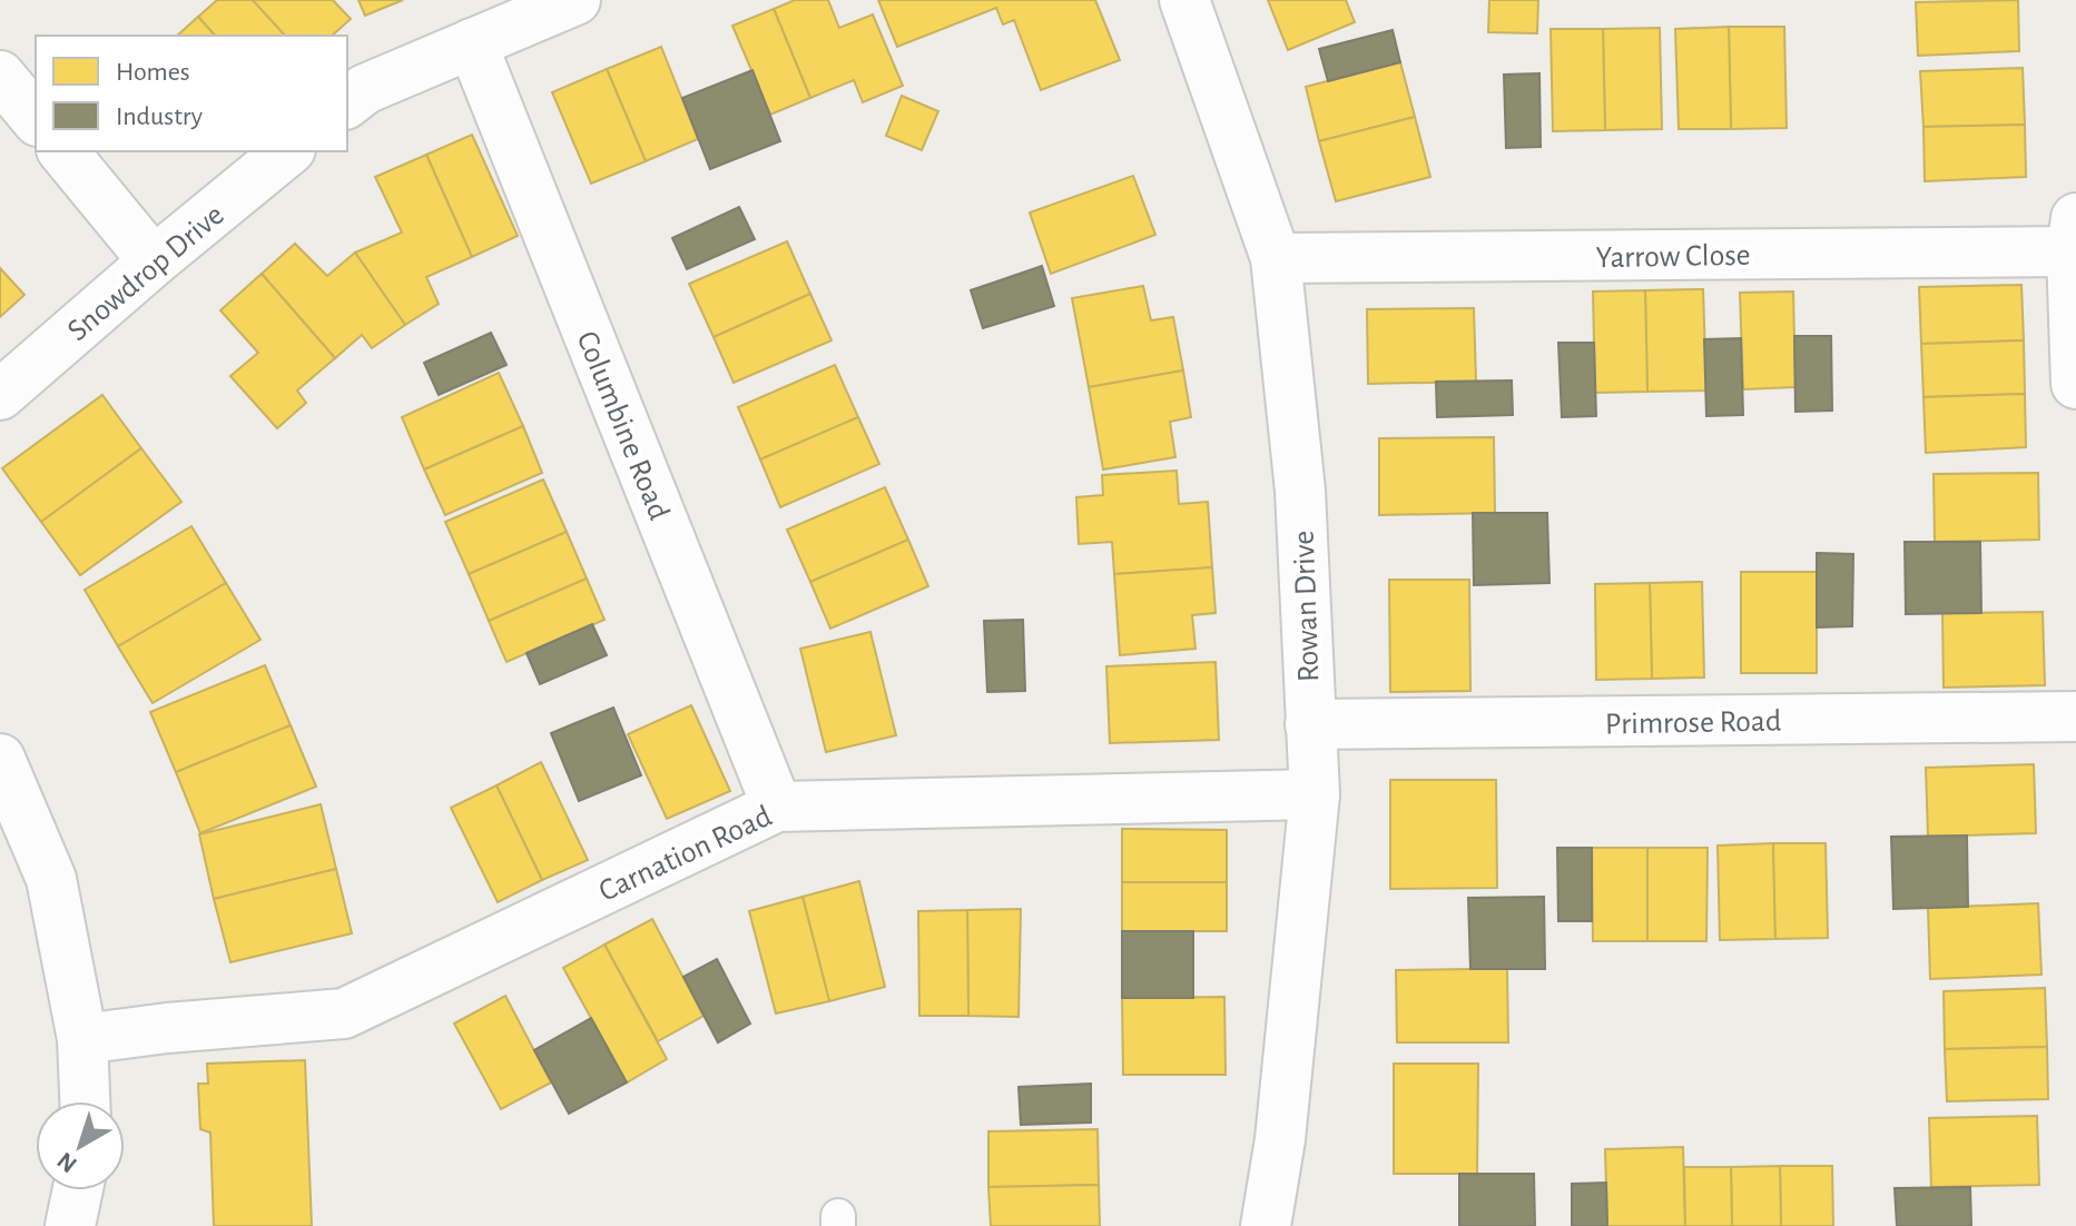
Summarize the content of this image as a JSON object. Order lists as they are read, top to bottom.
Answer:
{
  "streets": {
    "street": [
      "Yarrow Close",
      "Snowdrop Drive",
      "Columbine Road",
      "Rowan Drive",
      "Primrose Road",
      "Carnation Road"
    ]
  },
  "crossings": [
    ["Yarrow Close", "Rowan Drive"],
    ["Columbine Road", "Carnation Road"],
    ["Rowan Drive", "Primrose Road"],
    ["Rowan Drive", "Carnation Road"]
  ],
  "legend": ["Homes", "Industry"],
  "north": "bottom left"
}
